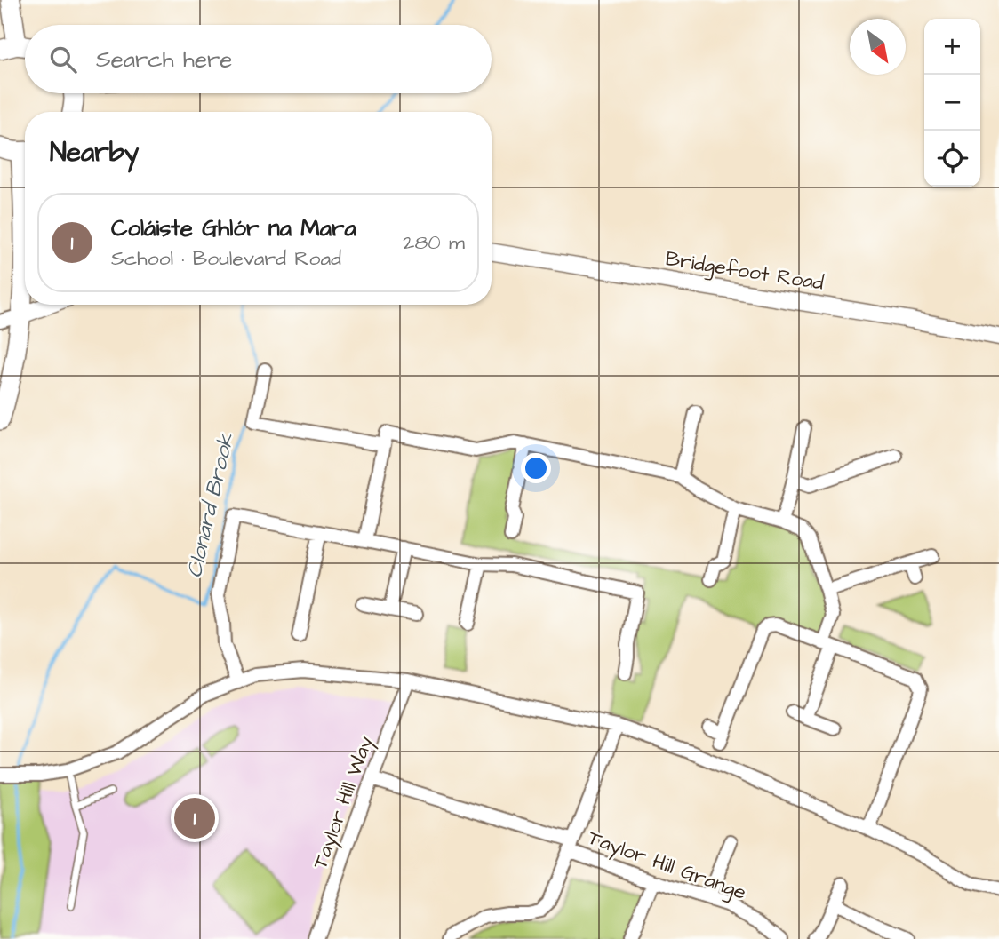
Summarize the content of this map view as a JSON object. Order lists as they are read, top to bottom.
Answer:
{
  "streets": {
    "street": ["Bridgefoot Road", "Taylor Hill Way", "Taylor Hill Grange"]
  },
  "water": ["Clonard Brook"],
  "north": "bottom right",
  "page": {
    "map_buttons": ["+", "−"],
    "search": "Search here",
    "heading": "Nearby",
    "list": [
      {
        "mark": "1",
        "name": "Coláiste Ghlór na Mara",
        "note": "School · Boulevard Road",
        "value": "280 m"
      }
    ],
    "pins": "1"
  }
}
